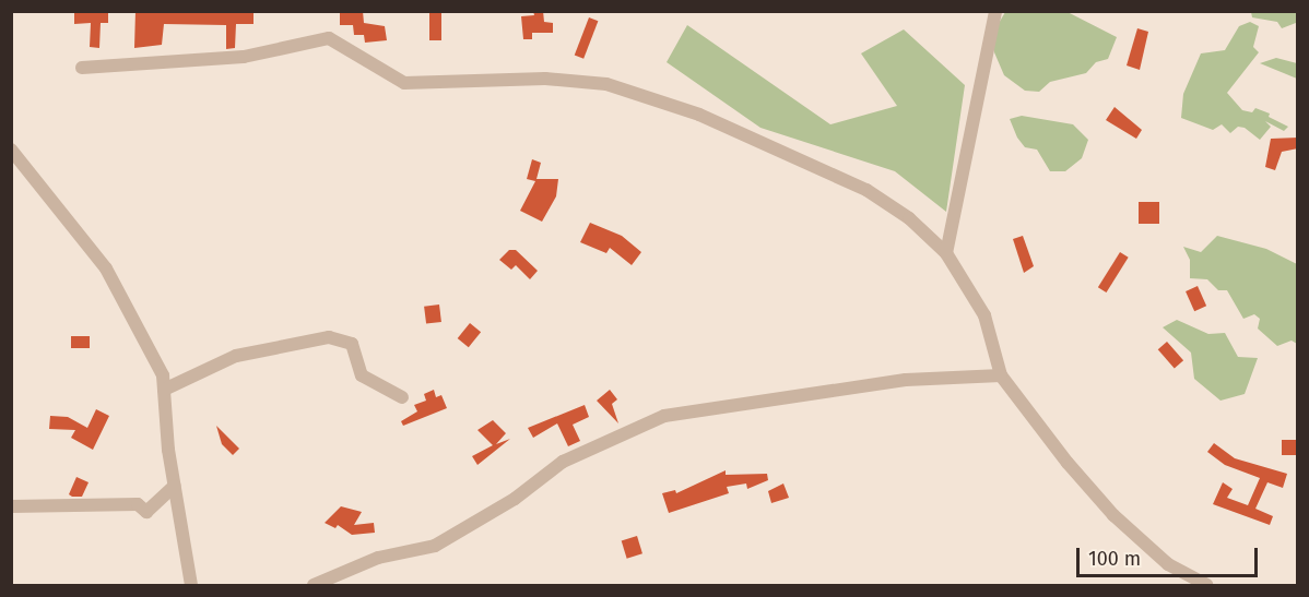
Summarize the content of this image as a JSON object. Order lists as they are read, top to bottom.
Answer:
{
  "scale_bar": "100 m"
}
